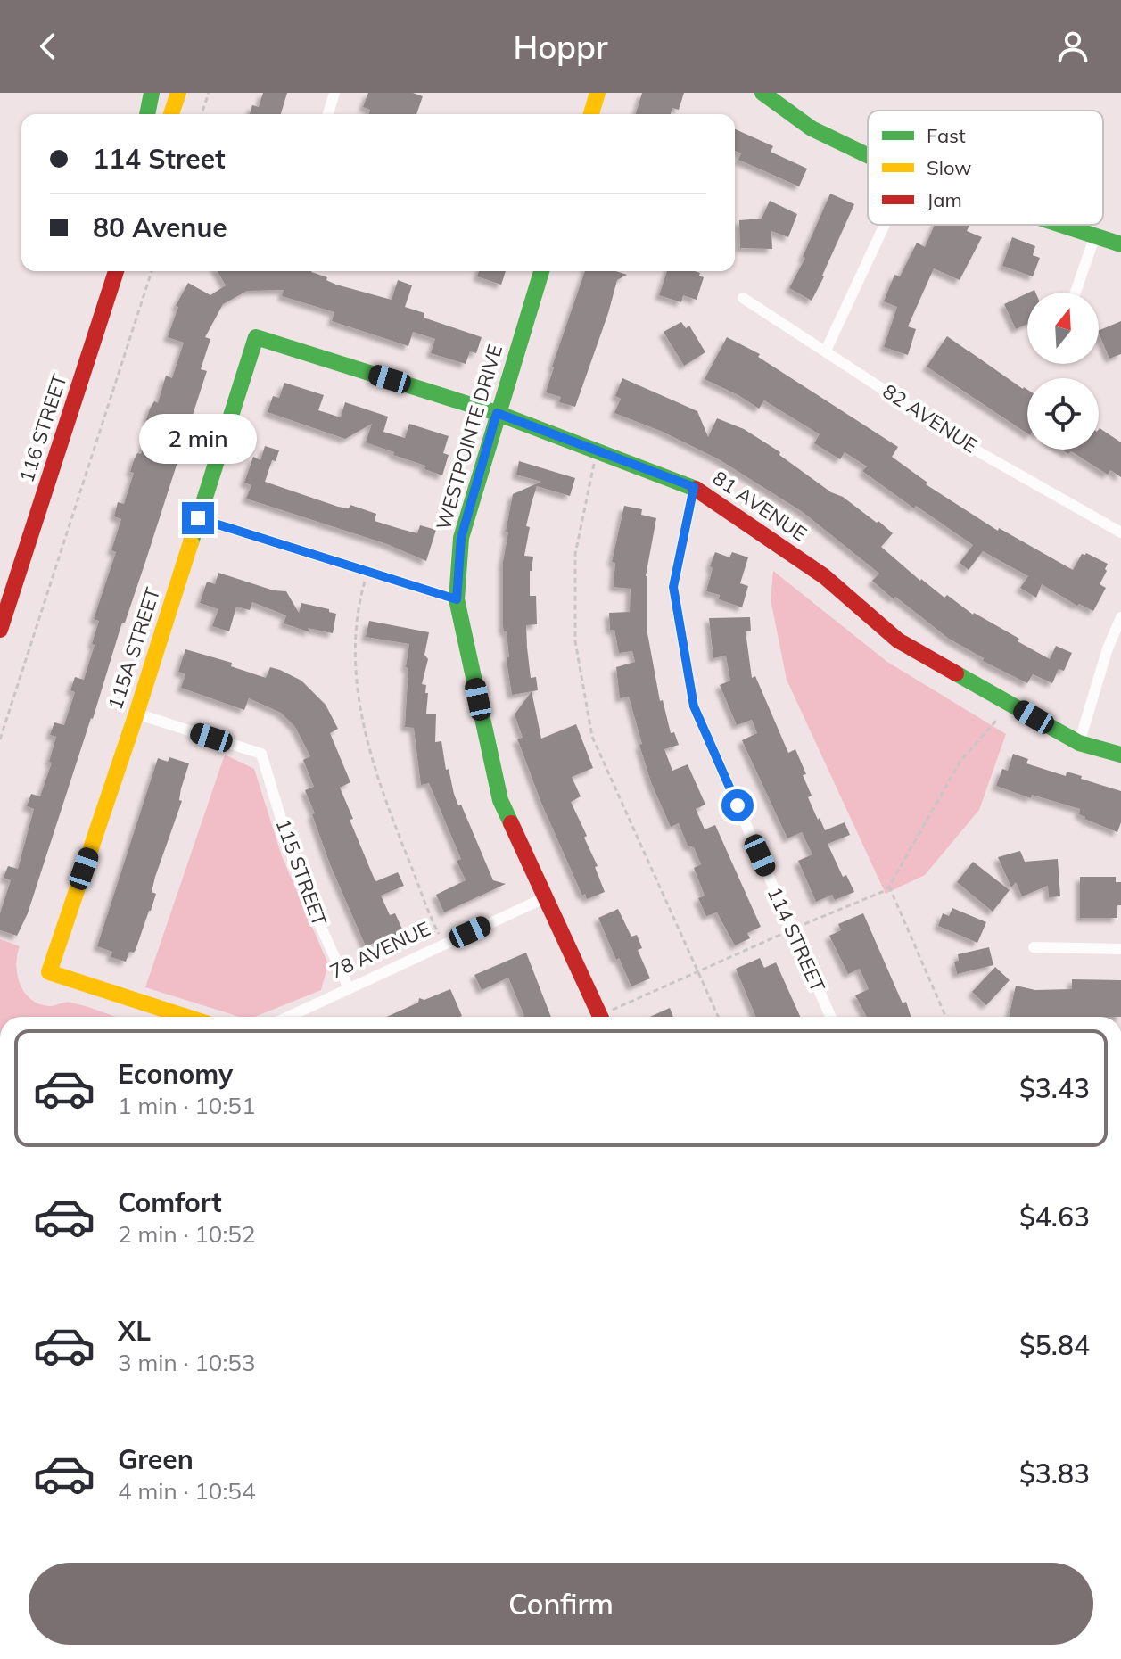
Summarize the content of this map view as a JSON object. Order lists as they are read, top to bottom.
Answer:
{
  "streets": {
    "street": [
      "82 AVENUE",
      "116 STREET",
      "WESTPOINTE DRIVE",
      "81 AVENUE",
      "115A STREET",
      "115 STREET",
      "114 STREET",
      "78 AVENUE"
    ]
  },
  "crossings": [
    ["WESTPOINTE DRIVE", "81 AVENUE"],
    ["WESTPOINTE DRIVE", "78 AVENUE"],
    ["81 AVENUE", "115A STREET"],
    ["81 AVENUE", "114 STREET"],
    ["115A STREET", "115 STREET"],
    ["115 STREET", "78 AVENUE"]
  ],
  "legend": ["Fast", "Slow", "Jam"],
  "north": "top",
  "page": {
    "header": "Hoppr",
    "banner": ["114 Street", "80 Avenue"],
    "bubble": "2 min",
    "list": [
      {
        "name": "Economy",
        "note": "1 min · 10:51",
        "value": "$3.43"
      },
      {
        "name": "Comfort",
        "note": "2 min · 10:52",
        "value": "$4.63"
      },
      {
        "name": "XL",
        "note": "3 min · 10:53",
        "value": "$5.84"
      },
      {
        "name": "Green",
        "note": "4 min · 10:54",
        "value": "$3.83"
      }
    ],
    "buttons": "Confirm"
  }
}
